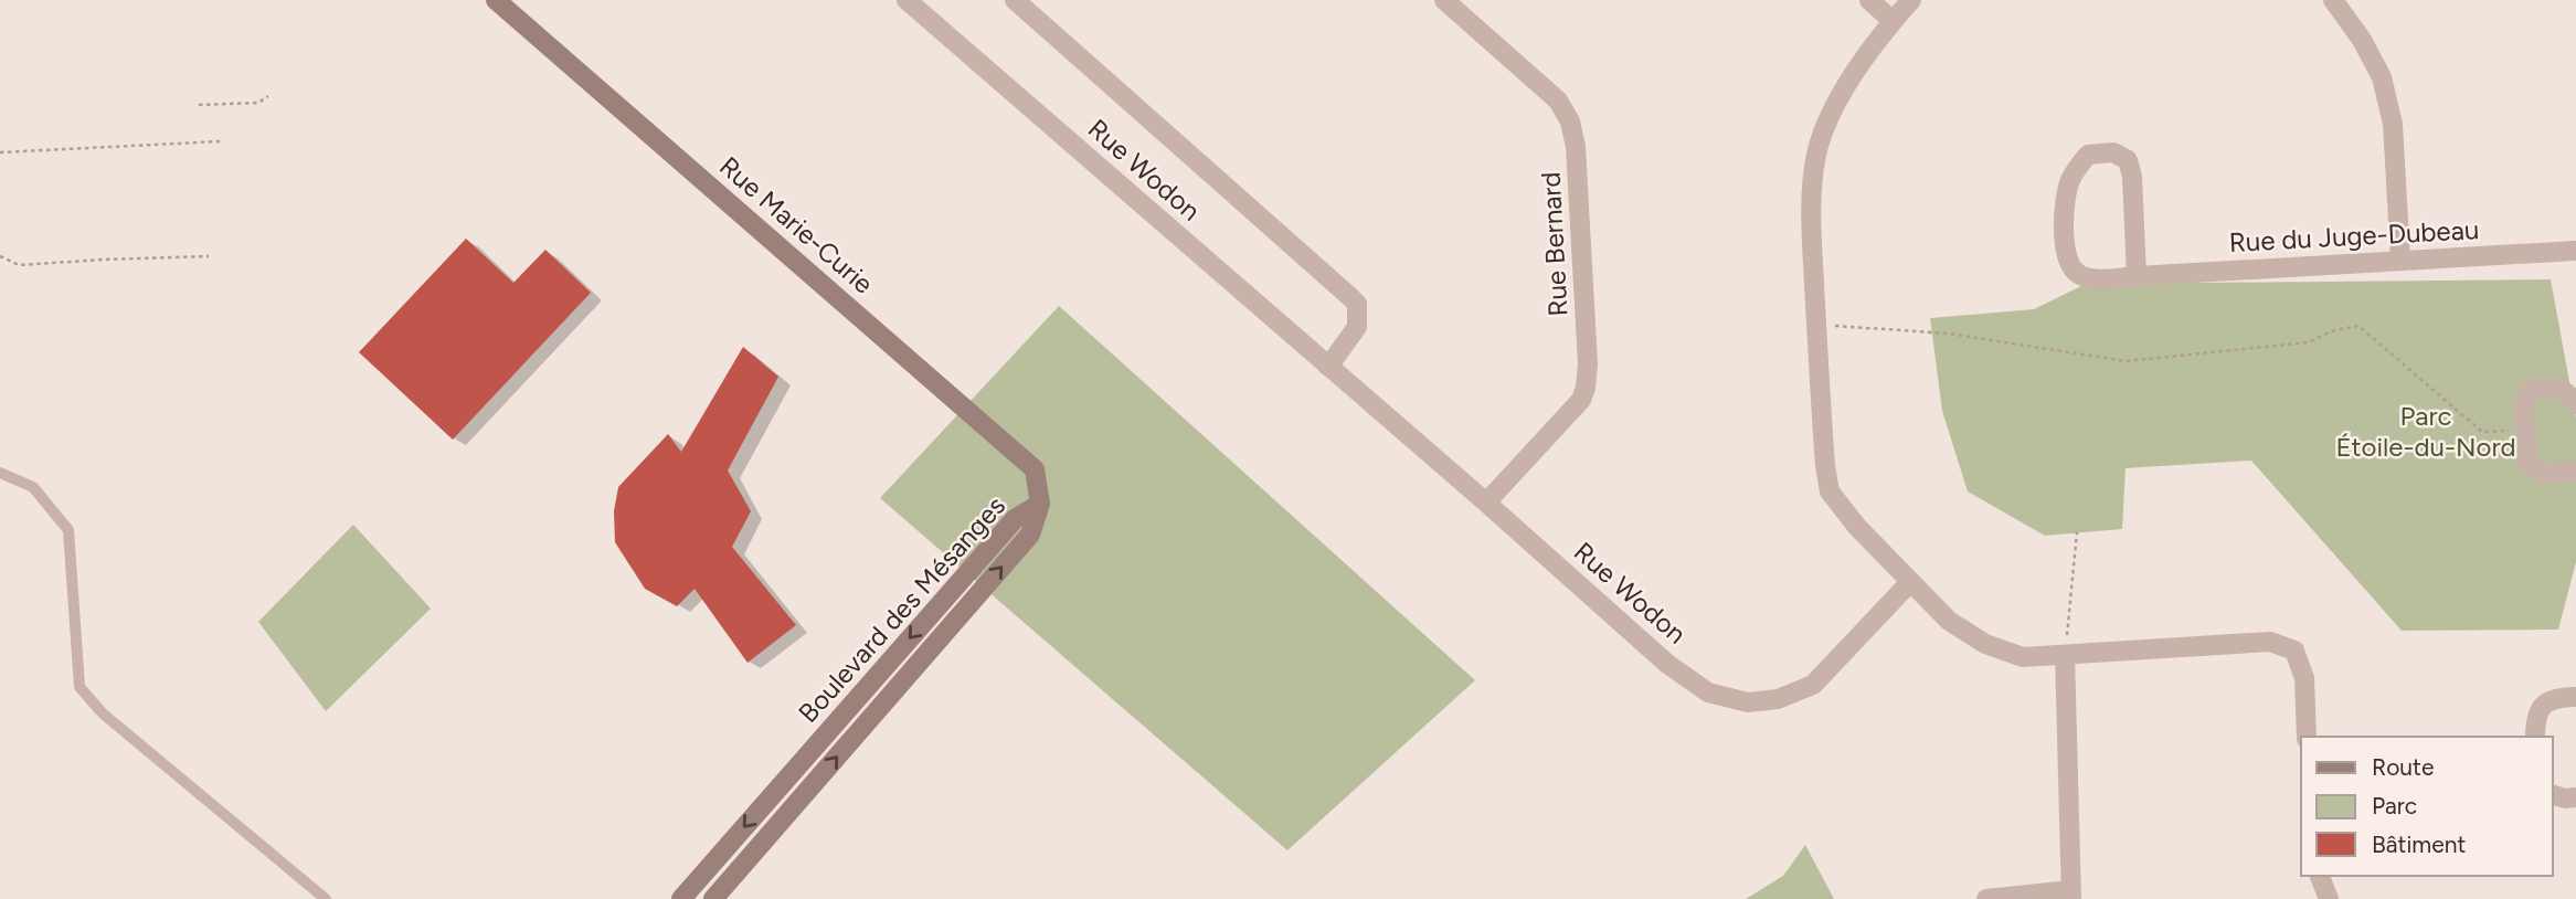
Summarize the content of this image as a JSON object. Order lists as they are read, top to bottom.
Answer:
{
  "streets": {
    "street": [
      "Rue Wodon",
      "Rue Marie-Curie",
      "Rue du Juge-Dubeau",
      "Rue Bernard",
      "Boulevard des Mésanges"
    ]
  },
  "crossings": [
    ["Rue Wodon", "Rue Bernard"],
    ["Rue Marie-Curie", "Boulevard des Mésanges"]
  ],
  "parks": ["Parc Étoile-du-Nord"],
  "legend": ["Route", "Parc", "Bâtiment"]
}
